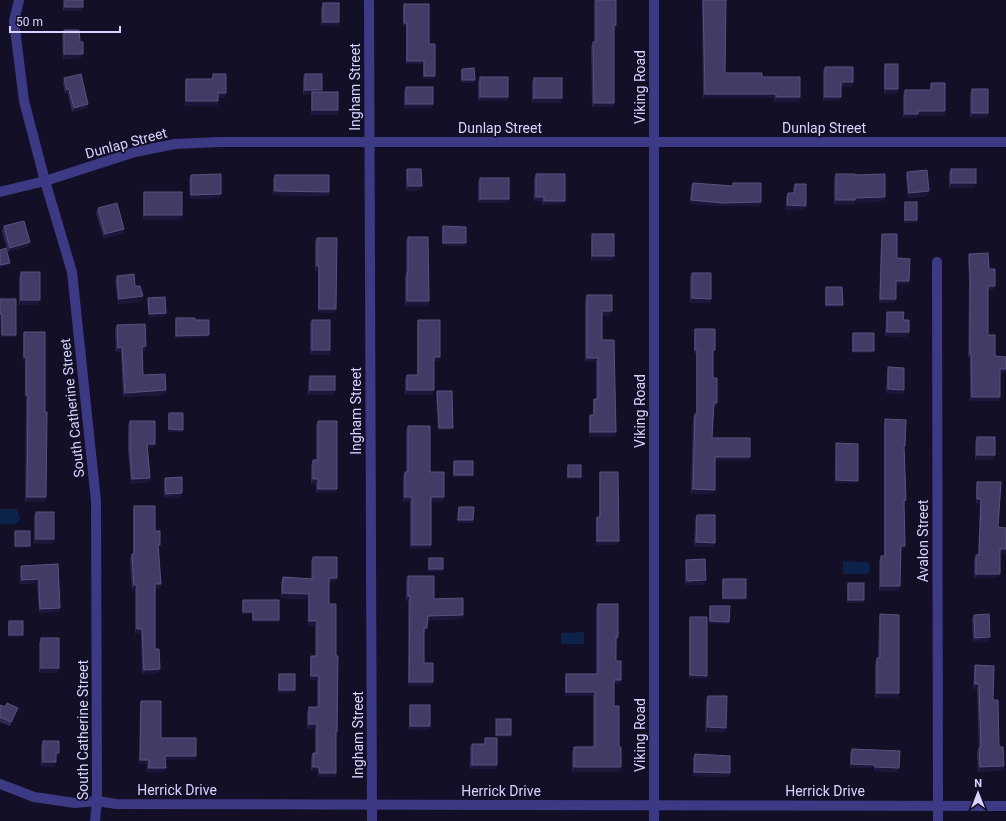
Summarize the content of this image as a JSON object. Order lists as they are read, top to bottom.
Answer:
{
  "streets": {
    "street": [
      "Ingham Street",
      "Viking Road",
      "Dunlap Street",
      "South Catherine Street",
      "Avalon Street",
      "Herrick Drive"
    ]
  },
  "crossings": [
    ["Ingham Street", "Dunlap Street"],
    ["Ingham Street", "Herrick Drive"],
    ["Viking Road", "Dunlap Street"],
    ["Viking Road", "Herrick Drive"],
    ["Dunlap Street", "South Catherine Street"],
    ["South Catherine Street", "Herrick Drive"],
    ["Avalon Street", "Herrick Drive"]
  ],
  "scale_bar": "50 m",
  "north": "top"
}
